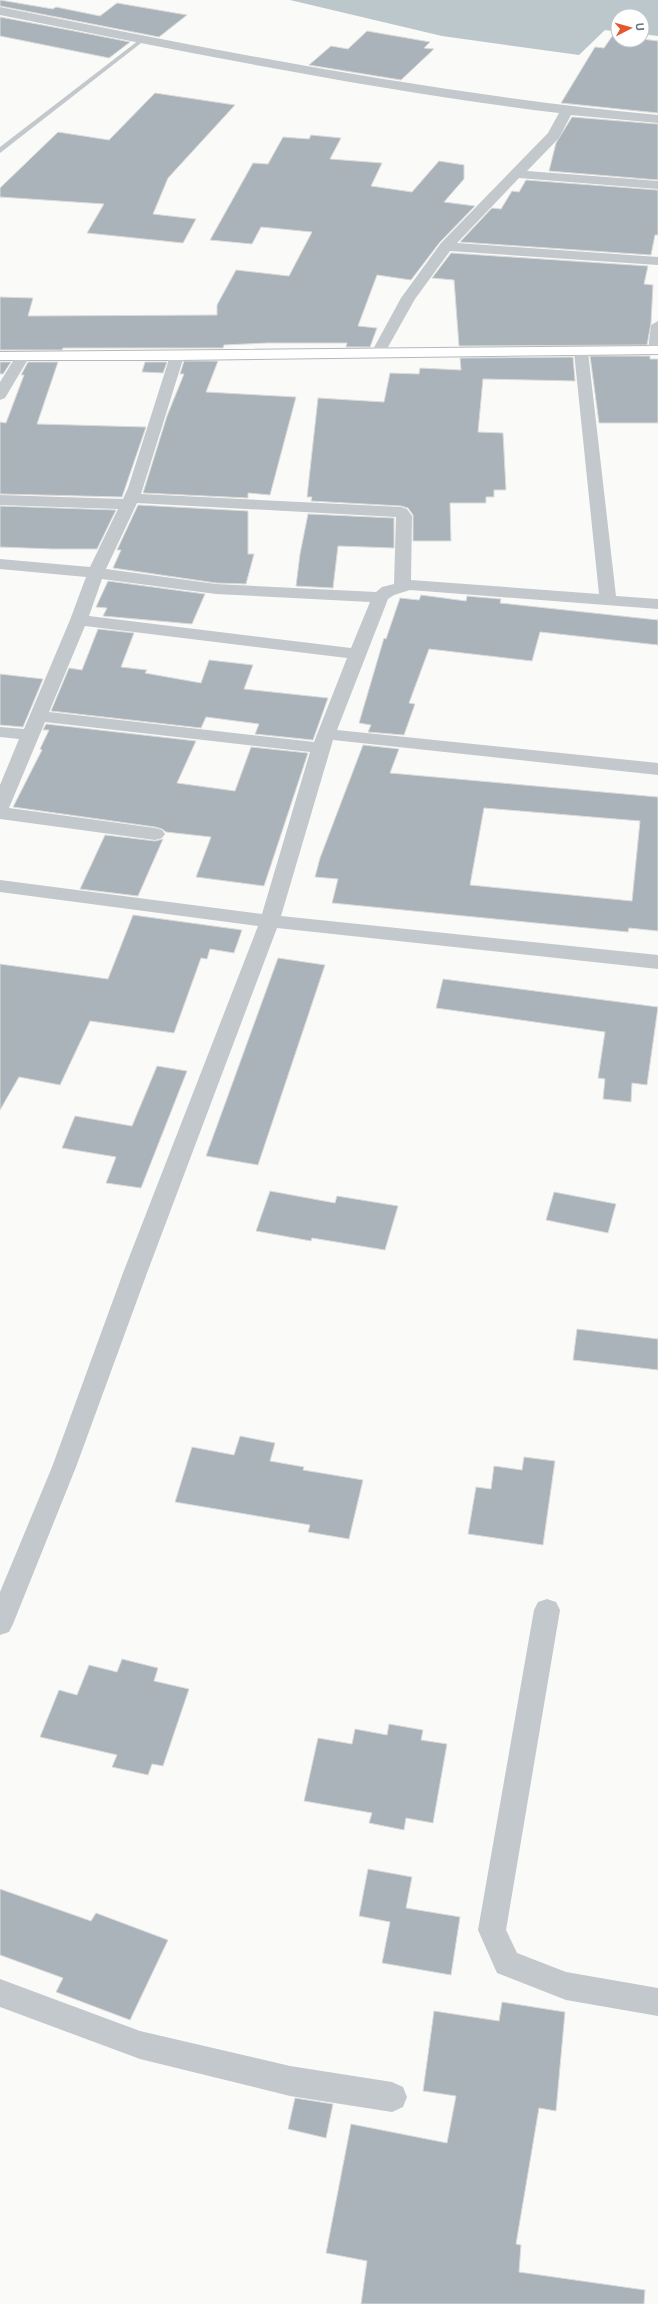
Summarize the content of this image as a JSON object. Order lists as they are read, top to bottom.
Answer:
{
  "north": "right"
}
